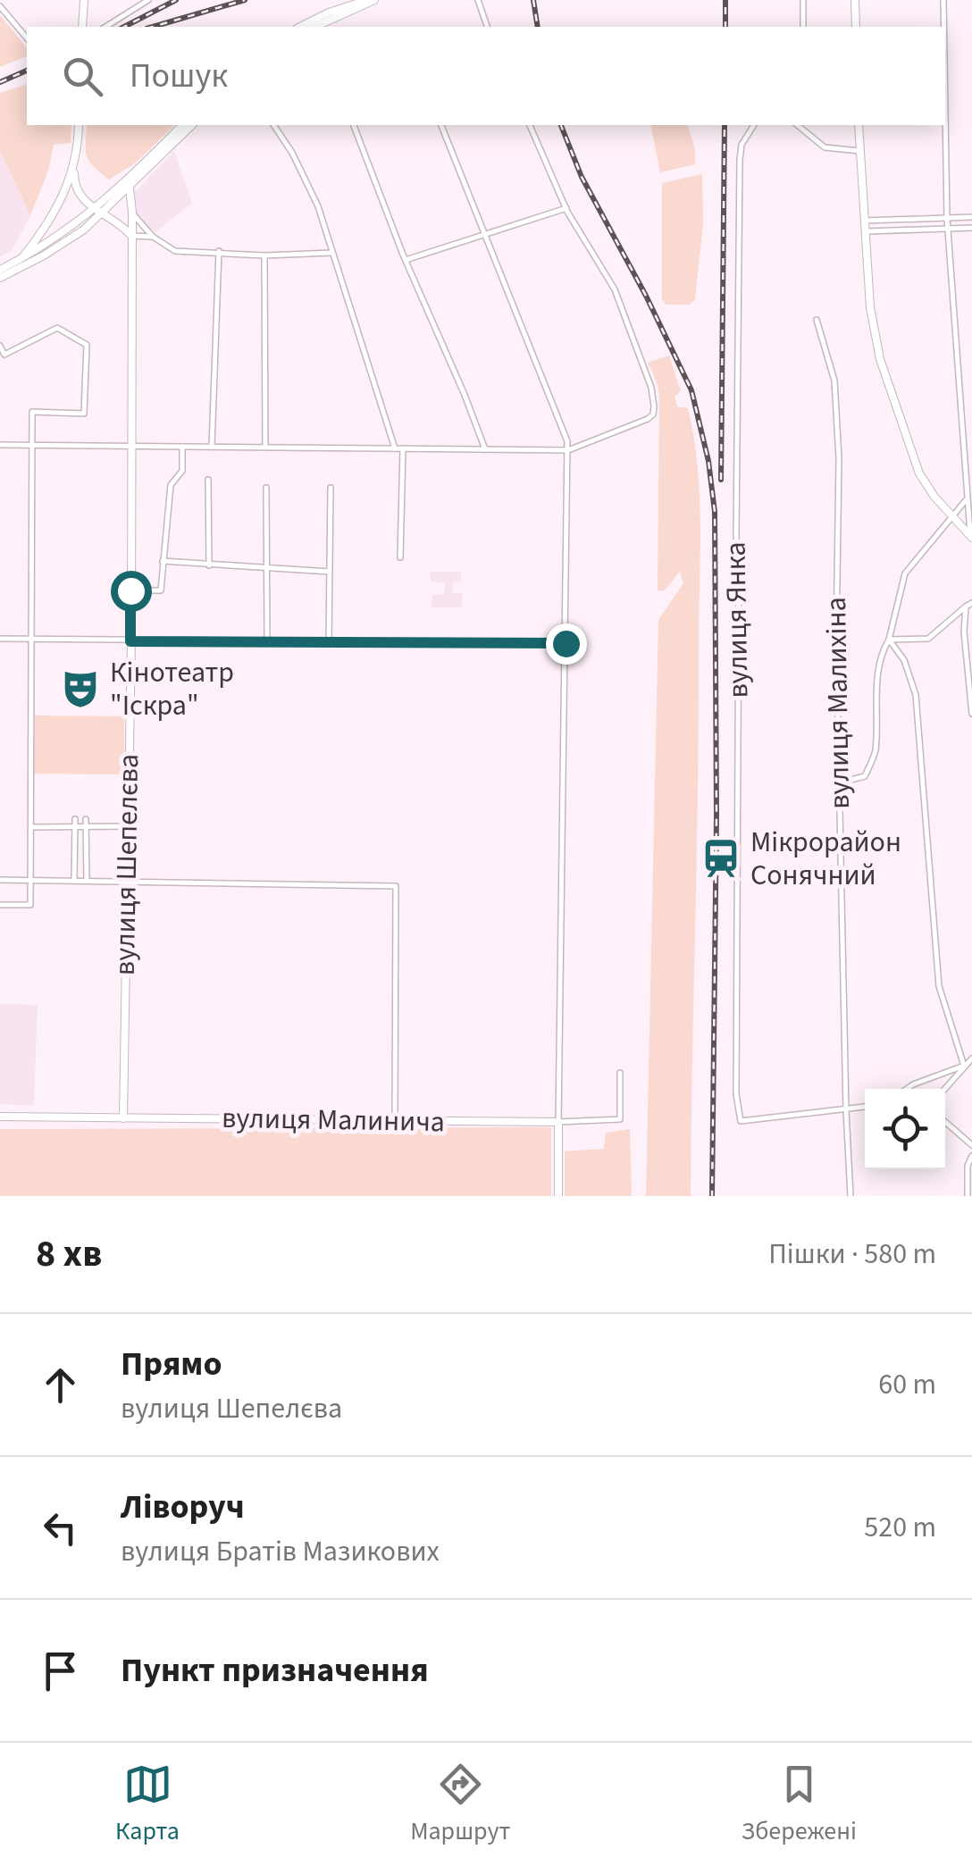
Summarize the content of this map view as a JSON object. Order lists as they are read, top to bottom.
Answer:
{
  "streets": {
    "street": [
      "вулиця Янка",
      "вулиця Малихіна",
      "вулиця Шепелєва",
      "вулиця Малинича"
    ]
  },
  "crossings": [
    ["вулиця Янка", "вулиця Малихіна"],
    ["вулиця Шепелєва", "вулиця Малинича"]
  ],
  "places": {
    "theatre": ["Кінотеатр \"Іскра\""],
    "station": ["Мікрорайон Сонячний"]
  },
  "page": {
    "search": "Пошук",
    "heading": ["8 хв", "Пішки · 580 m"],
    "list": [
      ["Прямо", "вулиця Шепелєва", "60 m"],
      ["Ліворуч", "вулиця Братів Мазикових", "520 m"],
      "Пункт призначення"
    ],
    "nav": ["Карта", "Маршрут", "Збережені"]
  }
}
